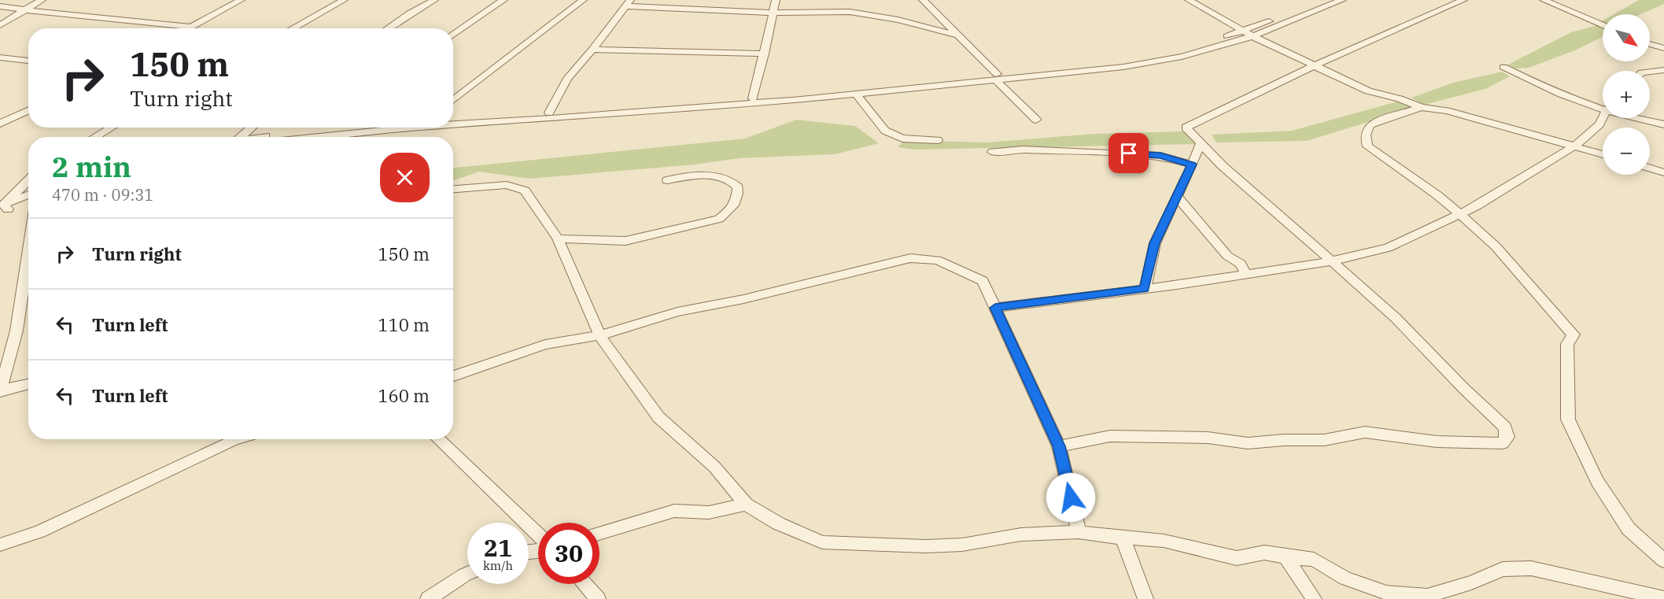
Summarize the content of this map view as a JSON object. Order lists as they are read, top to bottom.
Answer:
{
  "north": "bottom right",
  "page": {
    "map_buttons": ["+", "−"],
    "turn": ["150 m", "Turn right"],
    "heading": ["2 min", "470 m · 09:31"],
    "list": [
      {
        "name": "Turn right",
        "value": "150 m"
      },
      {
        "name": "Turn left",
        "value": "110 m"
      },
      {
        "name": "Turn left",
        "value": "160 m"
      }
    ],
    "speed": "21 km/h",
    "limit": "30"
  }
}
